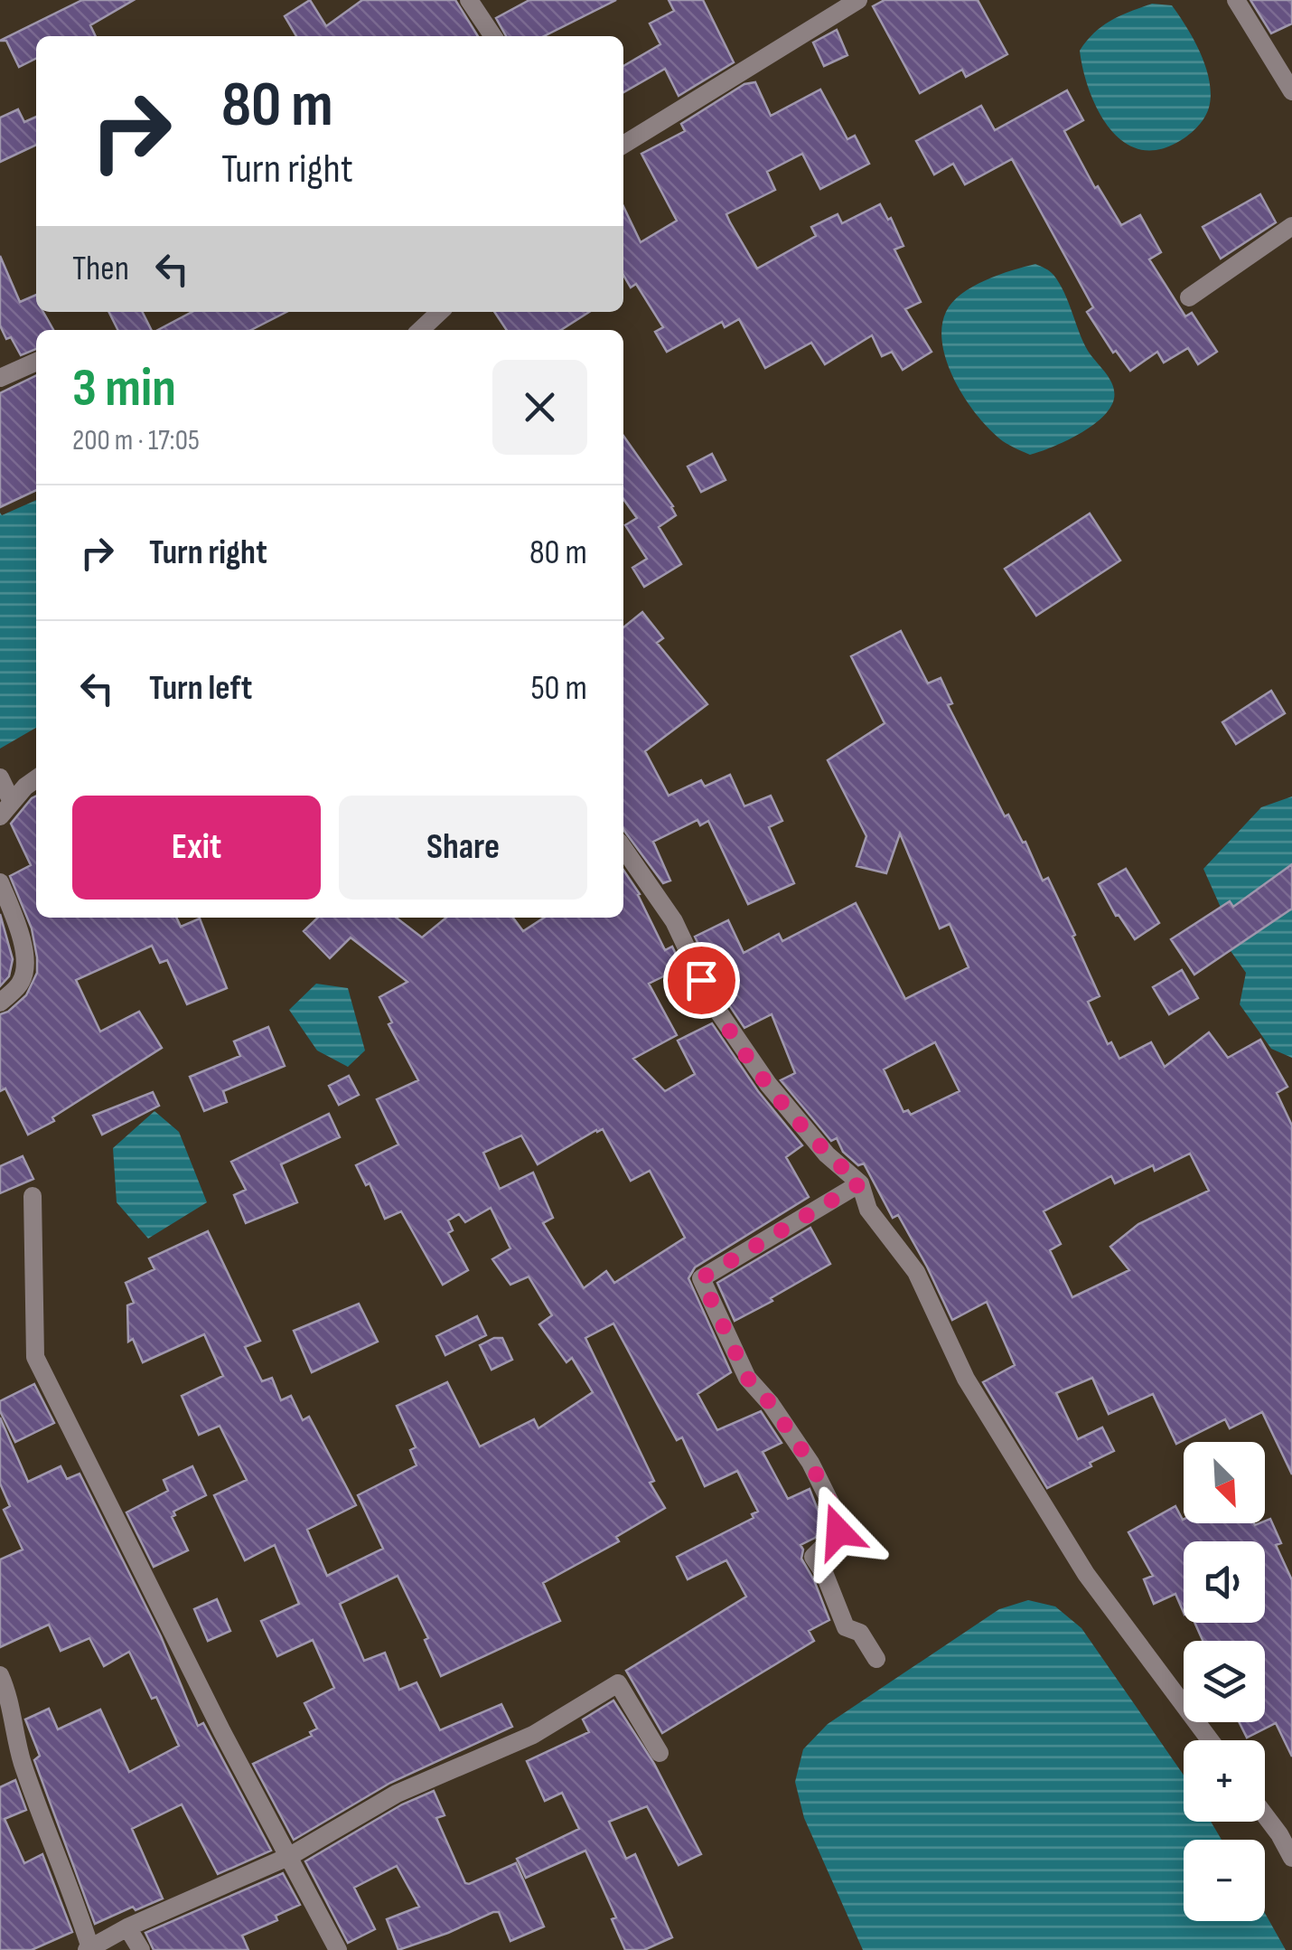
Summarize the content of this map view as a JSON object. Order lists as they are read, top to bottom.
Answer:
{
  "north": "bottom right",
  "page": {
    "turn": ["80 m", "Turn right"],
    "then": "Then",
    "heading": ["3 min", "200 m · 17:05"],
    "list": [
      {
        "name": "Turn right",
        "value": "80 m"
      },
      {
        "name": "Turn left",
        "value": "50 m"
      }
    ],
    "buttons": ["Exit", "Share"],
    "map_buttons": ["+", "−"]
  }
}
